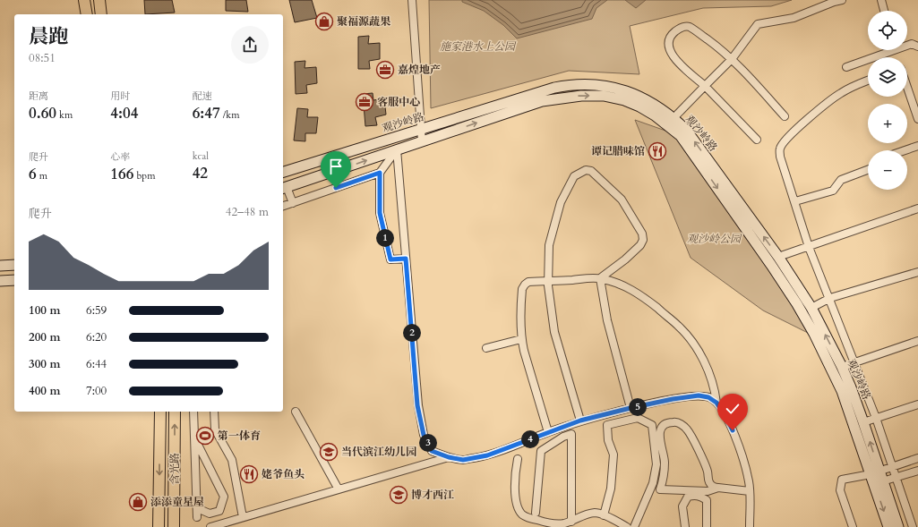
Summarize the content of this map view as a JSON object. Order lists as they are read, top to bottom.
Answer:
{
  "streets": {
    "main road": ["观沙岭路", "含光路"]
  },
  "parks": ["施家港水上公园", "观沙岭公园"],
  "places": {
    "shop": ["聚福源蔬果", "添添童星屋"],
    "office": ["嘉煌地产", "客服中心"],
    "restaurant": ["谭记腊味馆", "姥爷鱼头"],
    "sports": ["第一体育"],
    "school or university": ["当代滨江幼儿园", "博才西江"]
  },
  "page": {
    "map_buttons": ["+", "−"],
    "heading": ["晨跑", "08:51"],
    "stats": [
      ["距离", "0.60 km"],
      ["用时", "4:04"],
      ["配速", "6:47 /km"],
      ["爬升", "6 m"],
      ["心率", "166 bpm"],
      ["kcal", "42"]
    ],
    "chart": ["爬升", "42–48 m"],
    "pins": [
      "1",
      "2",
      "5",
      "4",
      "3"
    ],
    "list": [
      {
        "name": "100 m",
        "note": "6:59"
      },
      {
        "name": "200 m",
        "note": "6:20"
      },
      {
        "name": "300 m",
        "note": "6:44"
      },
      {
        "name": "400 m",
        "note": "7:00"
      }
    ]
  }
}
